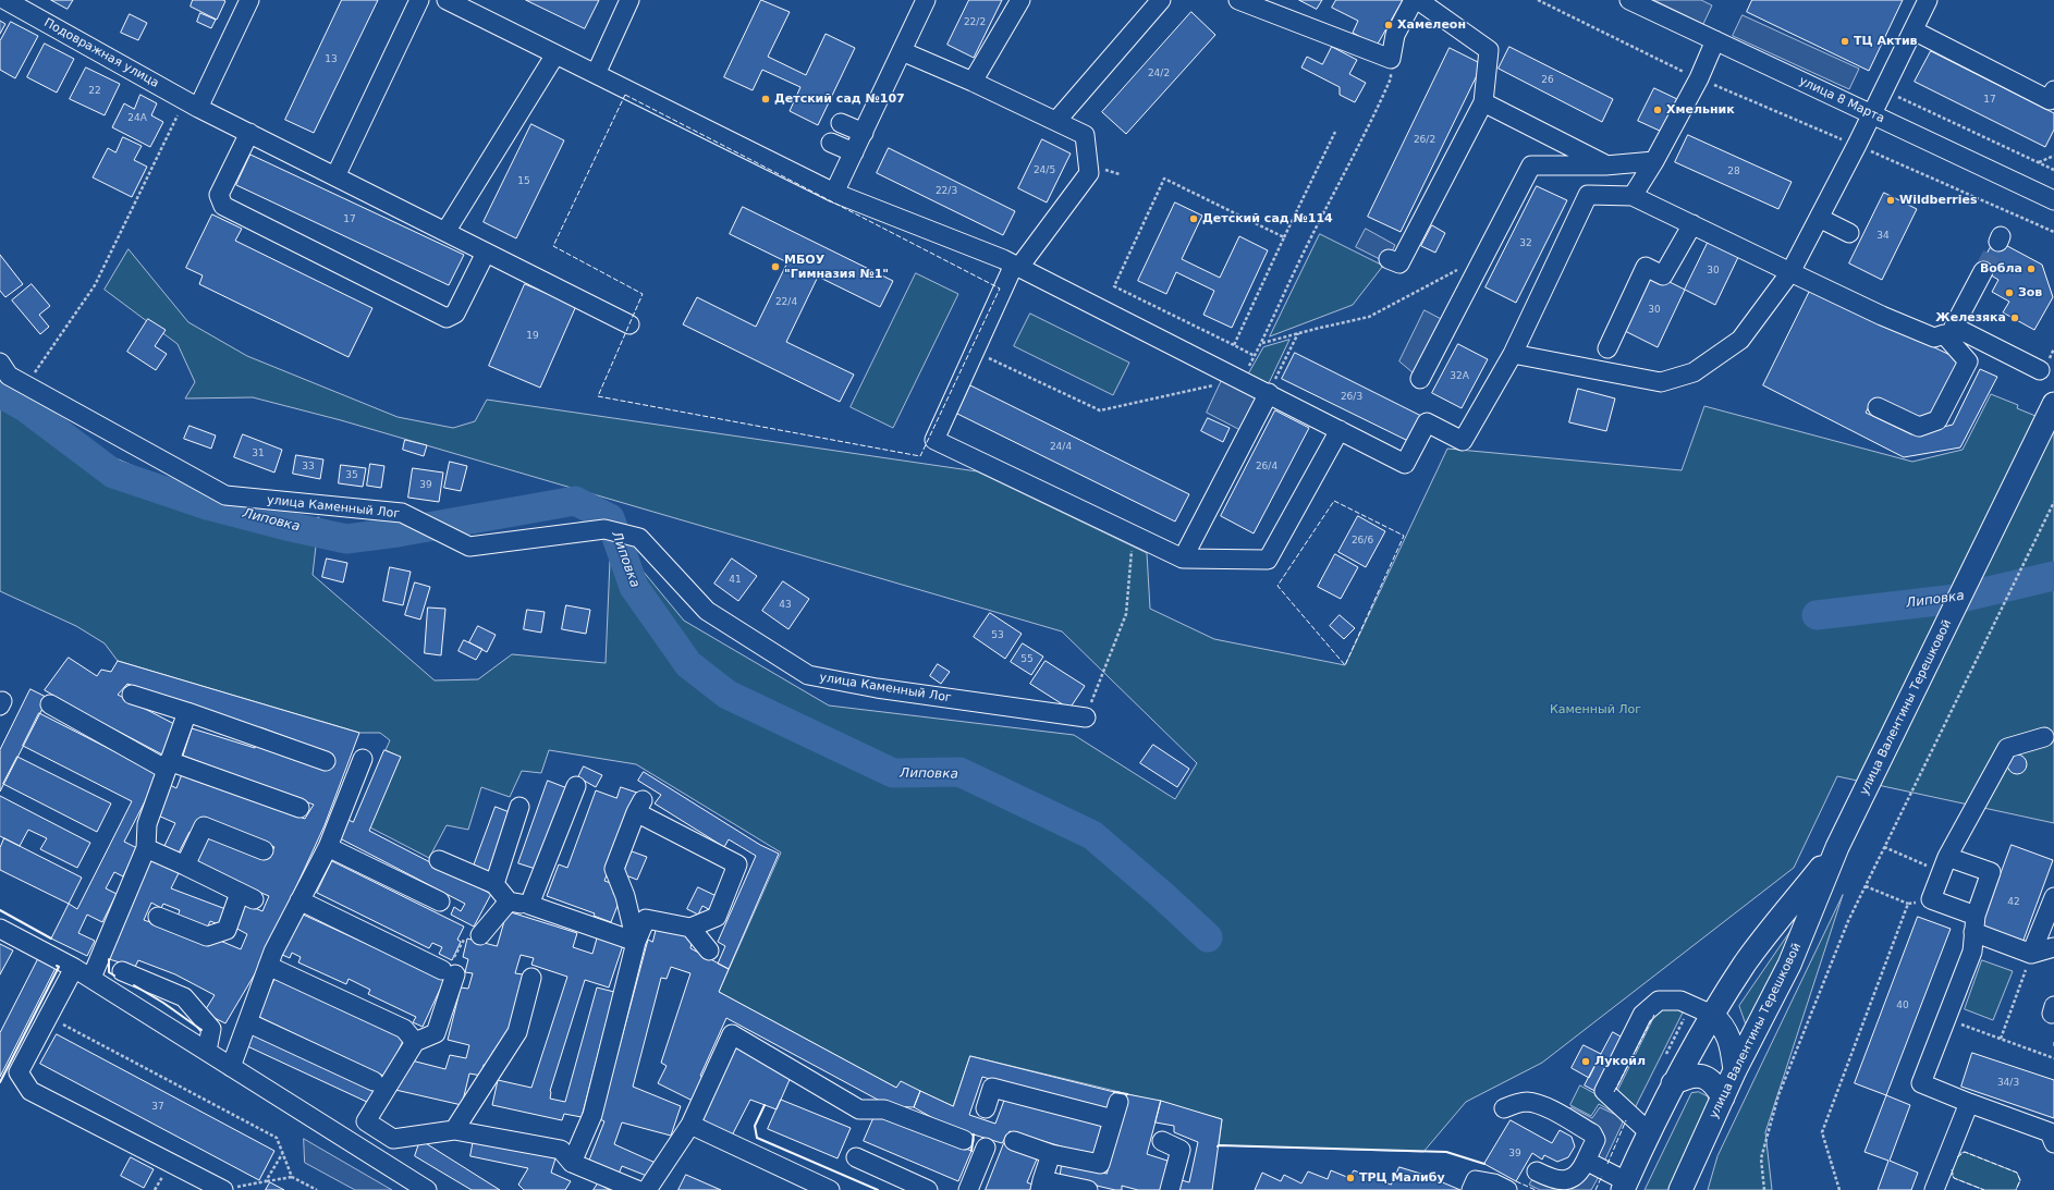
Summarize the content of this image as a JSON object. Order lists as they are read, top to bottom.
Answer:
{
  "streets": {
    "main road": ["улица Валентины Терешковой"],
    "street": ["Подовражная улица", "улица 8 Марта", "улица Каменный Лог"]
  },
  "water": ["Липовка"],
  "parks": ["Каменный Лог"],
  "places": [
    "Хамелеон",
    "ТЦ Актив",
    "Детский сад №107",
    "Хмельник",
    "Wildberries",
    "Детский сад №114",
    "МБОУ \"Гимназия №1\"",
    "Вобла",
    "Зов",
    "Железяка",
    "Лукойл",
    "ТРЦ Малибу"
  ],
  "house_numbers": [
    "22/2",
    "13",
    "24/2",
    "26",
    "22",
    "17",
    "24А",
    "26/2",
    "24/5",
    "28",
    "15",
    "22/3",
    "17",
    "34",
    "32",
    "30",
    "22/4",
    "30",
    "19",
    "32А",
    "26/3",
    "24/4",
    "31",
    "33",
    "26/4",
    "35",
    "39",
    "26/6",
    "41",
    "43",
    "53",
    "55",
    "42",
    "40",
    "34/3",
    "37",
    "39"
  ]
}
